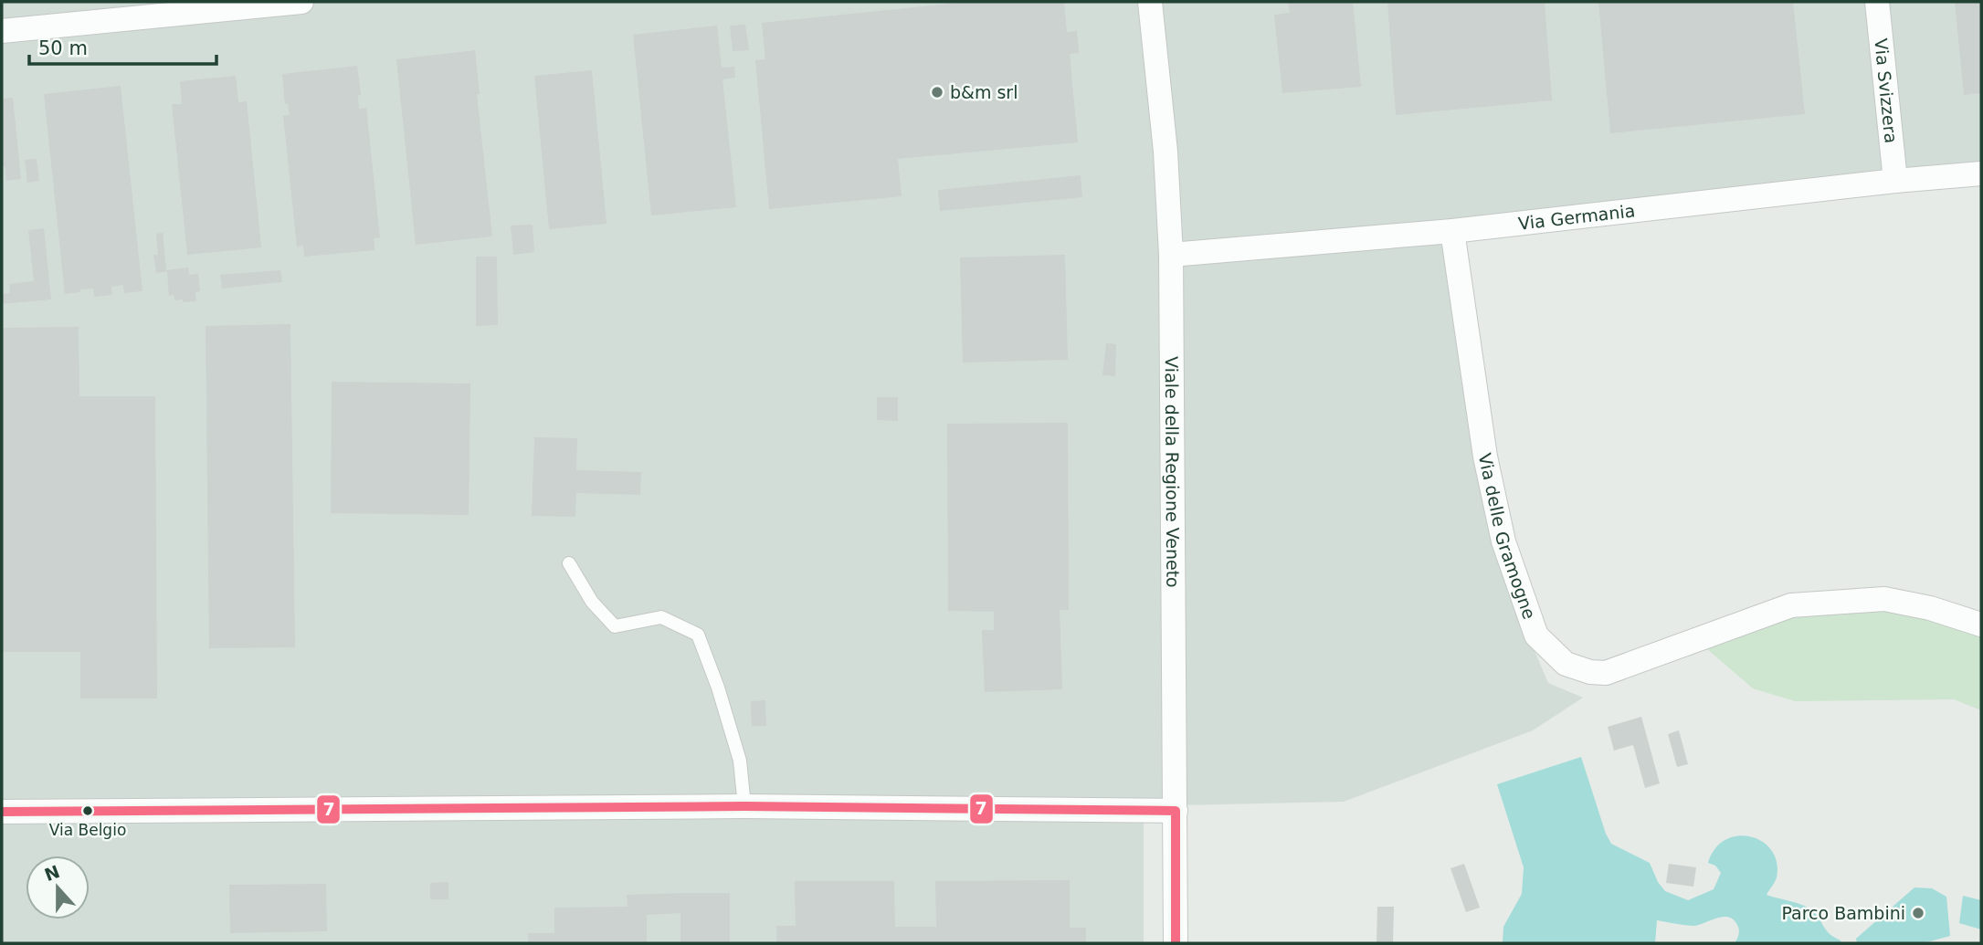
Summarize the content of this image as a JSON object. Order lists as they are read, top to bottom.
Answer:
{
  "streets": {
    "street": [
      "Via Svizzera",
      "Via Germania",
      "Viale della Regione Veneto",
      "Via delle Gramogne"
    ]
  },
  "crossings": [
    ["Via Svizzera", "Via Germania"],
    ["Via Germania", "Viale della Regione Veneto"],
    ["Via Germania", "Via delle Gramogne"]
  ],
  "places": ["b&m srl", "Via Belgio", "Parco Bambini"],
  "lines": ["transit line 7"],
  "scale_bar": "50 m",
  "north": "top"
}
